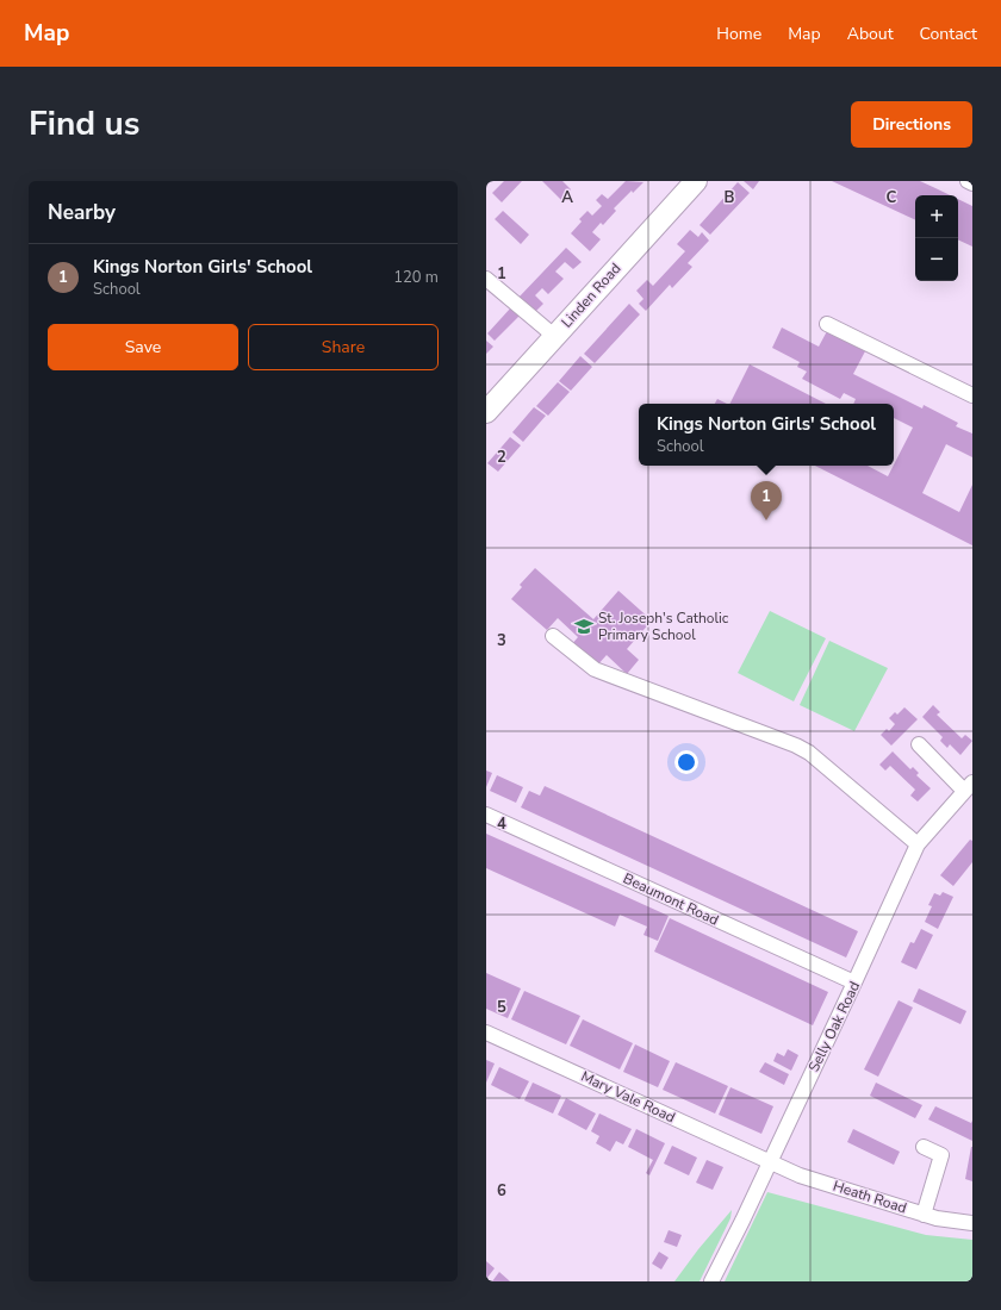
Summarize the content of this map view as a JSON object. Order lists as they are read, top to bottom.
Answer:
{
  "streets": {
    "highway": ["Linden Road"],
    "street": [
      "Beaumont Road",
      "Selly Oak Road",
      "Mary Vale Road",
      "Heath Road"
    ]
  },
  "crossings": [
    ["Beaumont Road", "Selly Oak Road"],
    ["Selly Oak Road", "Mary Vale Road"],
    ["Selly Oak Road", "Heath Road"],
    ["Mary Vale Road", "Heath Road"]
  ],
  "places": {
    "school or university": ["St. Joseph's Catholic Primary School"]
  },
  "page": {
    "header": "Map",
    "nav": [
      "Home",
      "Map",
      "About",
      "Contact"
    ],
    "title": "Find us",
    "buttons": [
      "Directions",
      ["Save", "Share"]
    ],
    "heading": "Nearby",
    "map_buttons": ["+", "−"],
    "list": [
      {
        "mark": "1",
        "name": "Kings Norton Girls' School",
        "note": "School",
        "value": "120 m"
      }
    ],
    "popup": ["Kings Norton Girls' School", "School"],
    "pins": "1"
  },
  "grid": {
    "columns": ["A", "B", "C"],
    "rows": [
      "1",
      "2",
      "3",
      "4",
      "5",
      "6"
    ]
  }
}
